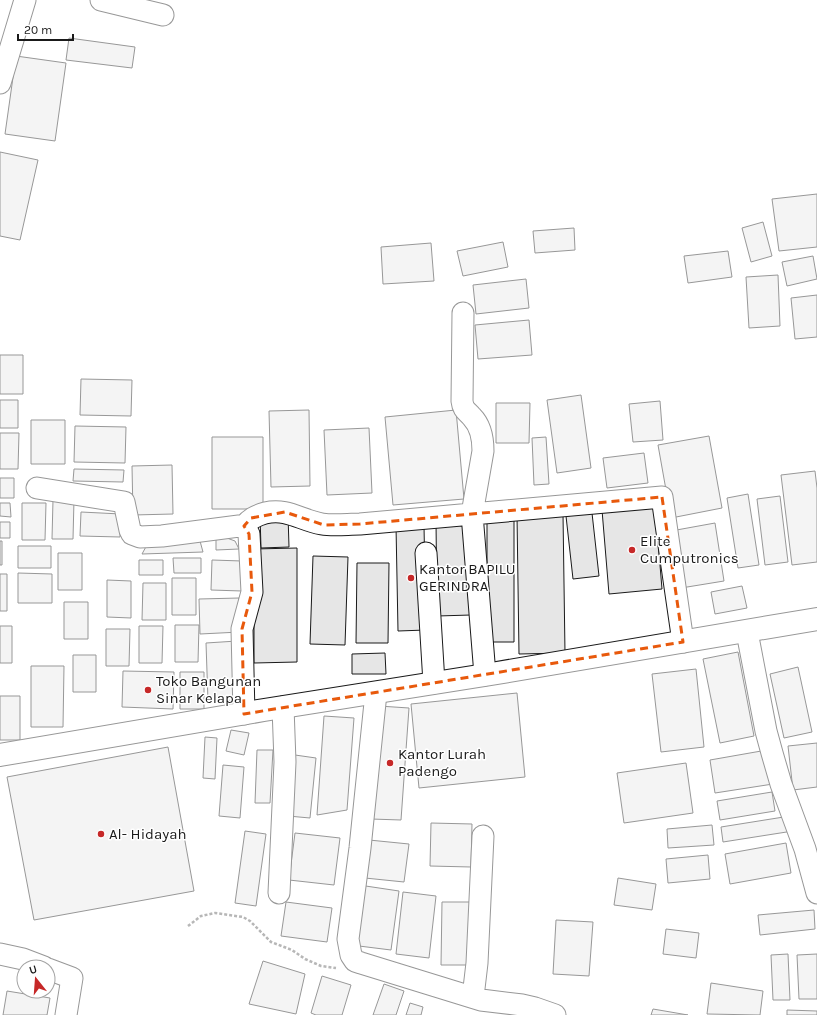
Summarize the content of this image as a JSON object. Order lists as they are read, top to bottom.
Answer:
{
  "places": [
    "Elite Cumputronics",
    "Kantor BAPILU GERINDRA",
    "Toko Bangunan Sinar Kelapa",
    "Kantor Lurah Padengo",
    "Al- Hidayah"
  ],
  "scale_bar": "20 m",
  "north": "top"
}
